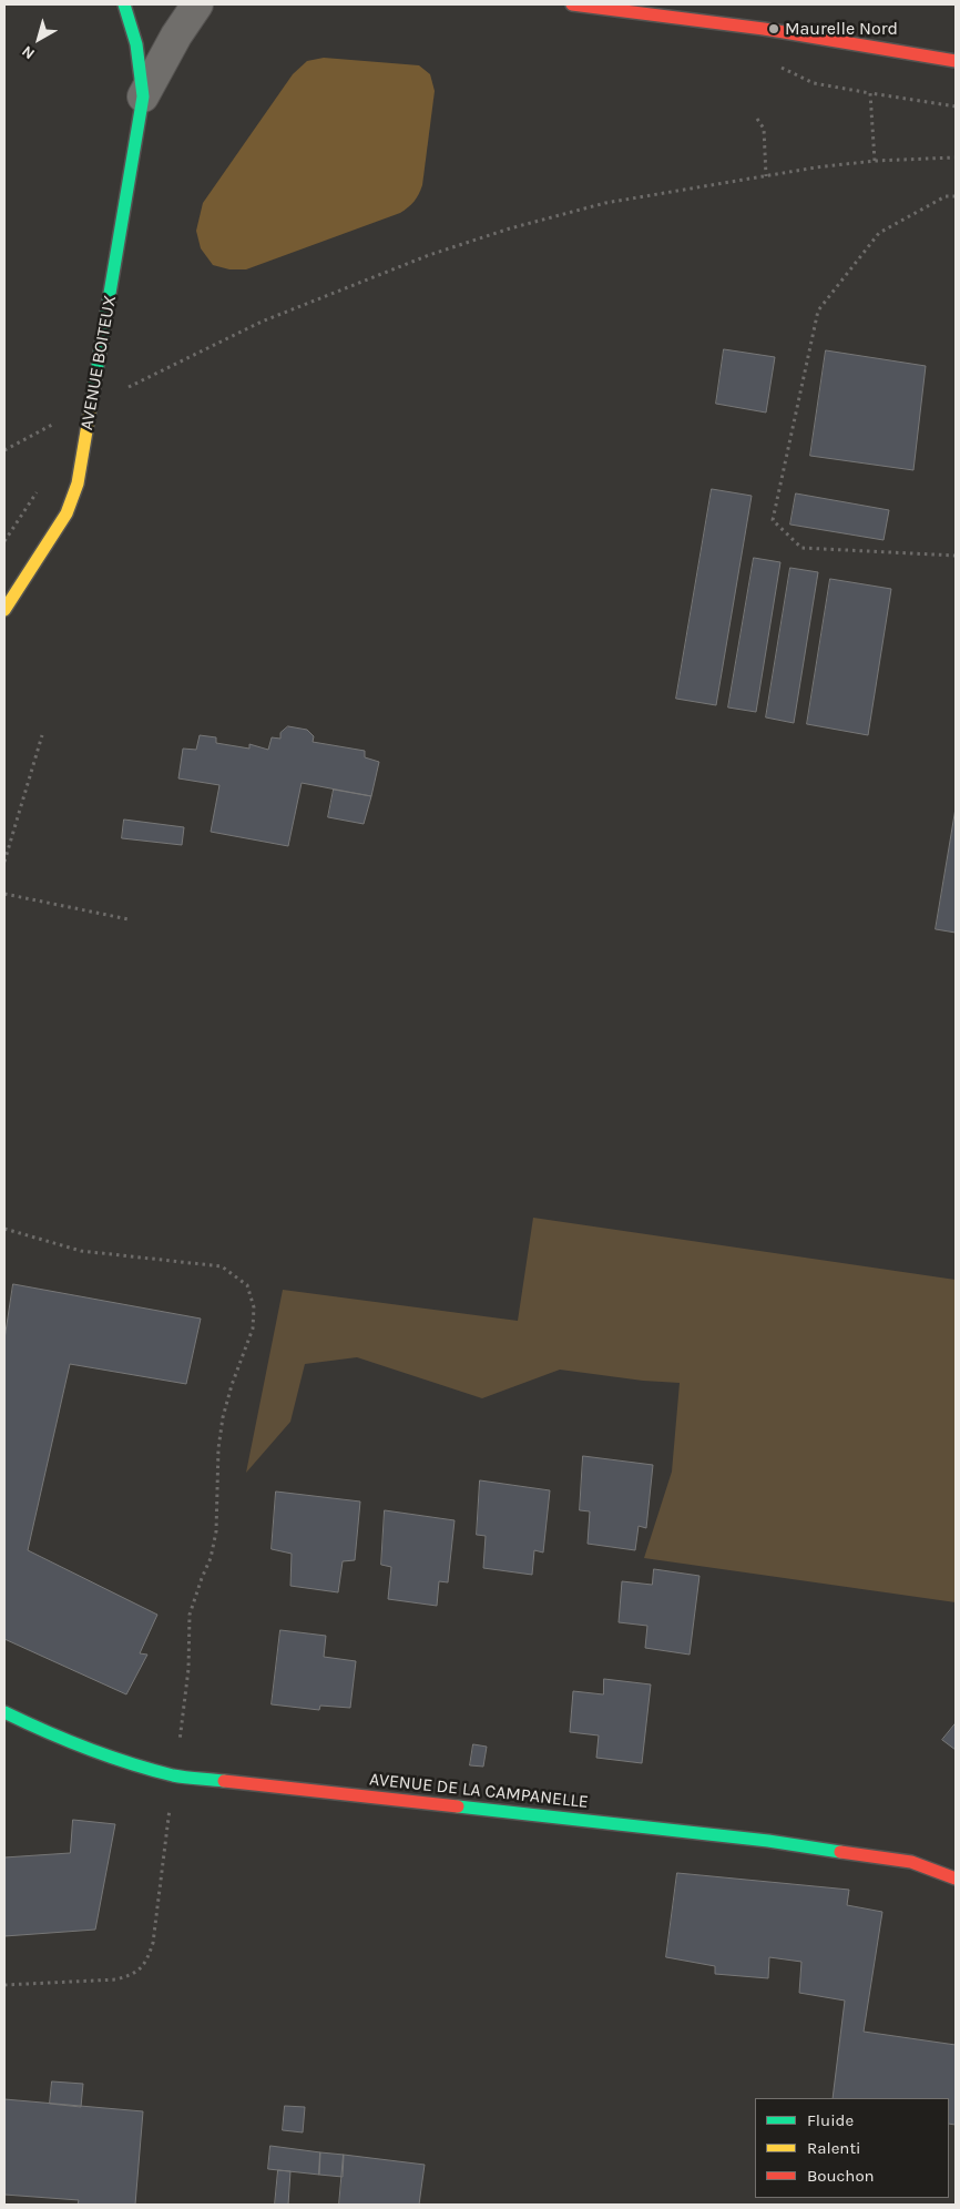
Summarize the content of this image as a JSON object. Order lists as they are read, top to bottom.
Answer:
{
  "streets": {
    "street": ["AVENUE BOITEUX", "AVENUE DE LA CAMPANELLE"]
  },
  "places": ["Maurelle Nord"],
  "legend": ["Fluide", "Ralenti", "Bouchon"],
  "north": "bottom left"
}
